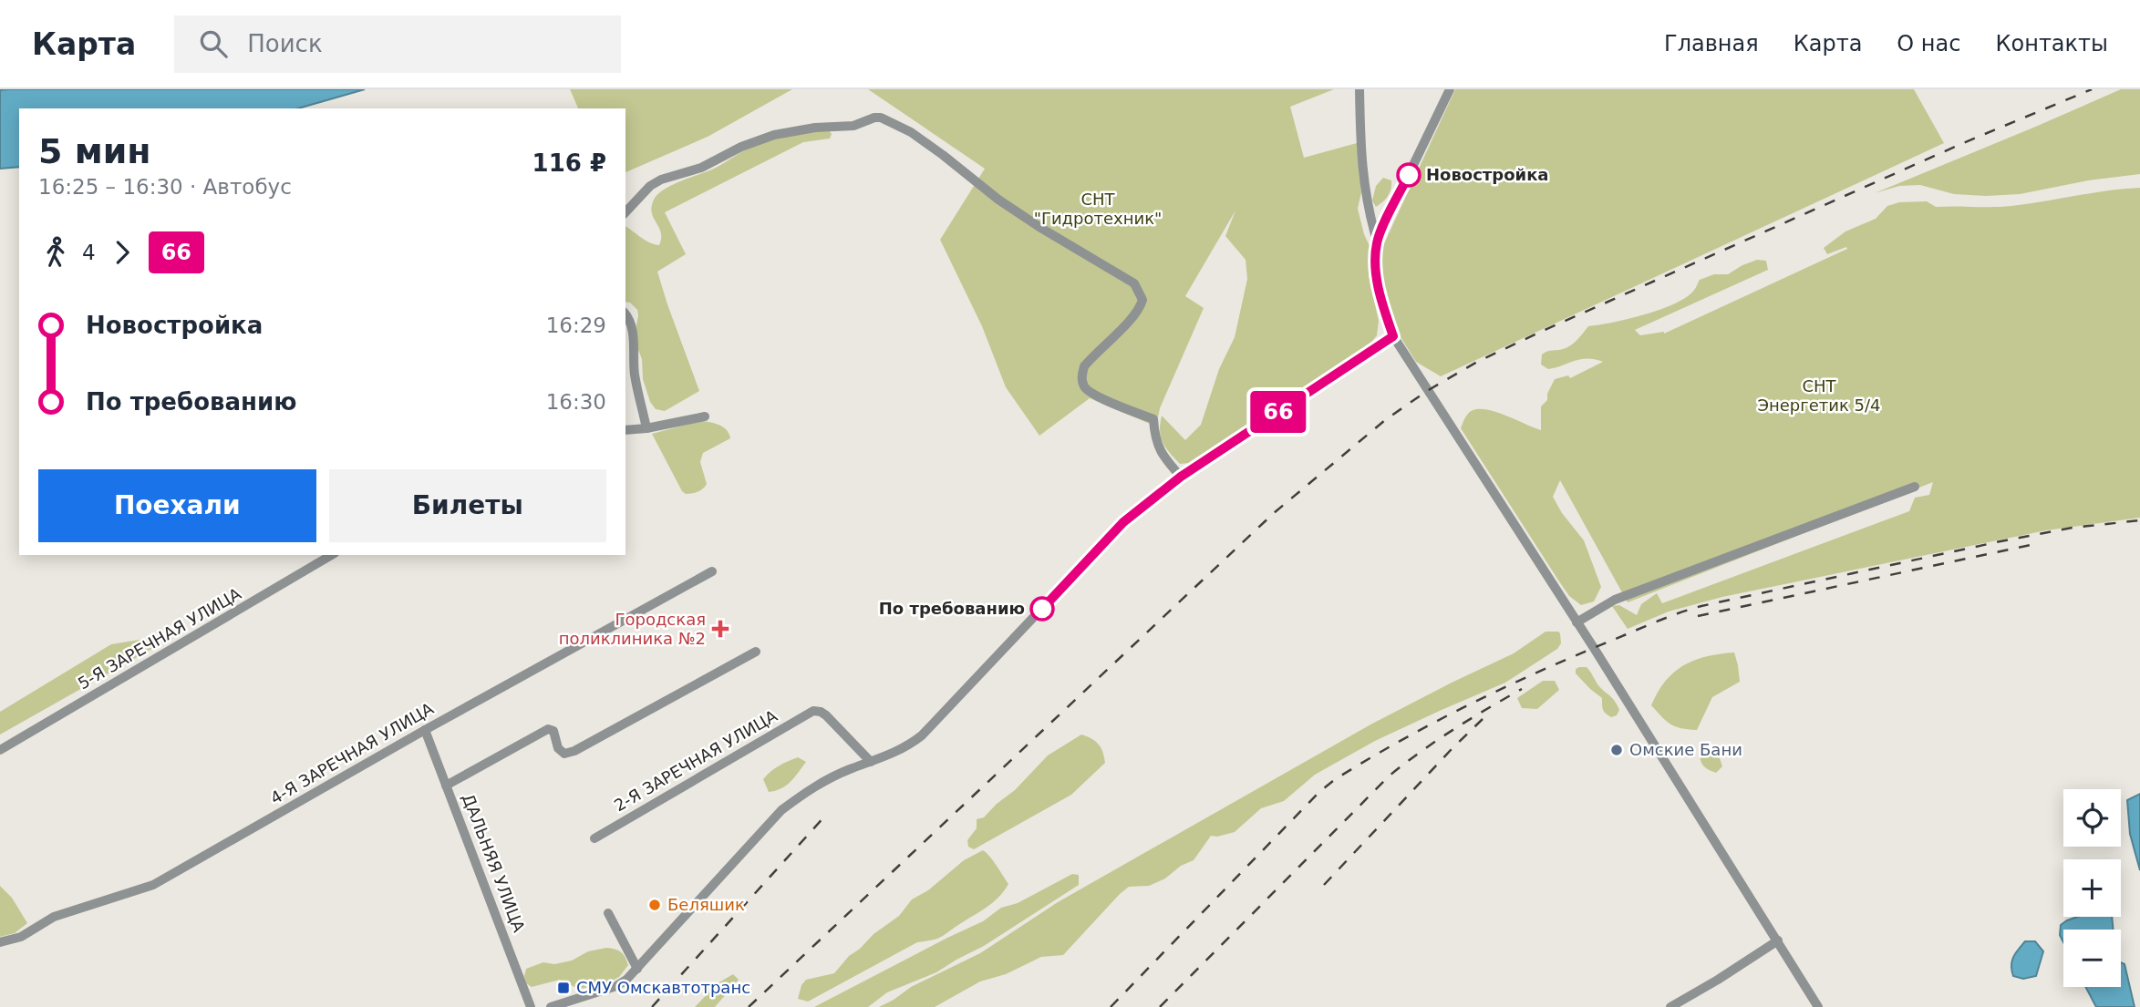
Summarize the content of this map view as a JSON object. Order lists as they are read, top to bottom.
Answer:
{
  "streets": {
    "street": [
      "5-Я ЗАРЕЧНАЯ УЛИЦА",
      "4-Я ЗАРЕЧНАЯ УЛИЦА",
      "2-Я ЗАРЕЧНАЯ УЛИЦА",
      "ДАЛЬНЯЯ УЛИЦА"
    ]
  },
  "crossings": [
    ["4-Я ЗАРЕЧНАЯ УЛИЦА", "ДАЛЬНЯЯ УЛИЦА"]
  ],
  "parks": ["СНТ \"Гидротехник\"", "СНТ Энергетик 5/4"],
  "places": {
    "other": [
      "Новостройка",
      "По требованию",
      "Омские Бани",
      "Беляшик"
    ],
    "health": ["Городская поликлиника №2"],
    "transit": ["СМУ Омскавтотранс"]
  },
  "lines": ["bus line 66"],
  "page": {
    "header": "Карта",
    "search": "Поиск",
    "nav": [
      "Главная",
      "Карта",
      "О нас",
      "Контакты"
    ],
    "on_map": "66",
    "heading": ["5 мин", "16:25 – 16:30 · Автобус", "116 ₽"],
    "legs": ["4", "66"],
    "list": [
      {
        "name": "Новостройка",
        "value": "16:29"
      },
      {
        "name": "По требованию",
        "value": "16:30"
      }
    ],
    "buttons": ["Поехали", "Билеты"],
    "map_buttons": ["+", "−"]
  }
}
